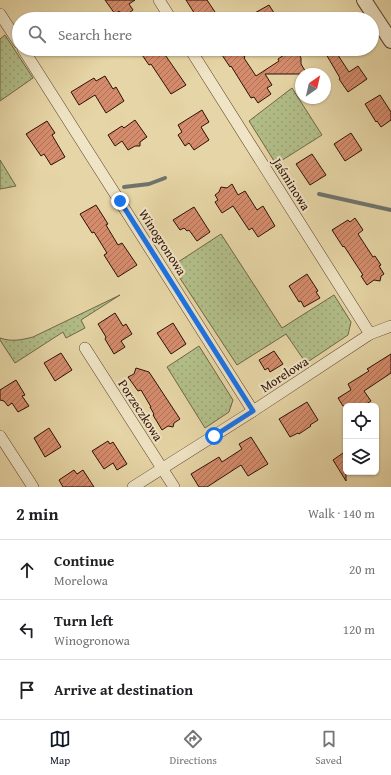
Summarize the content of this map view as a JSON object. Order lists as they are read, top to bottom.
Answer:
{
  "streets": {
    "street": [
      "Jaśminowa",
      "Winogronowa",
      "Morelowa",
      "Porzeczkowa"
    ]
  },
  "crossings": [
    ["Jaśminowa", "Morelowa"],
    ["Winogronowa", "Morelowa"],
    ["Morelowa", "Porzeczkowa"]
  ],
  "north": "top right",
  "page": {
    "search": "Search here",
    "heading": ["2 min", "Walk · 140 m"],
    "list": [
      ["Continue", "Morelowa", "20 m"],
      ["Turn left", "Winogronowa", "120 m"],
      "Arrive at destination"
    ],
    "nav": ["Map", "Directions", "Saved"]
  }
}
